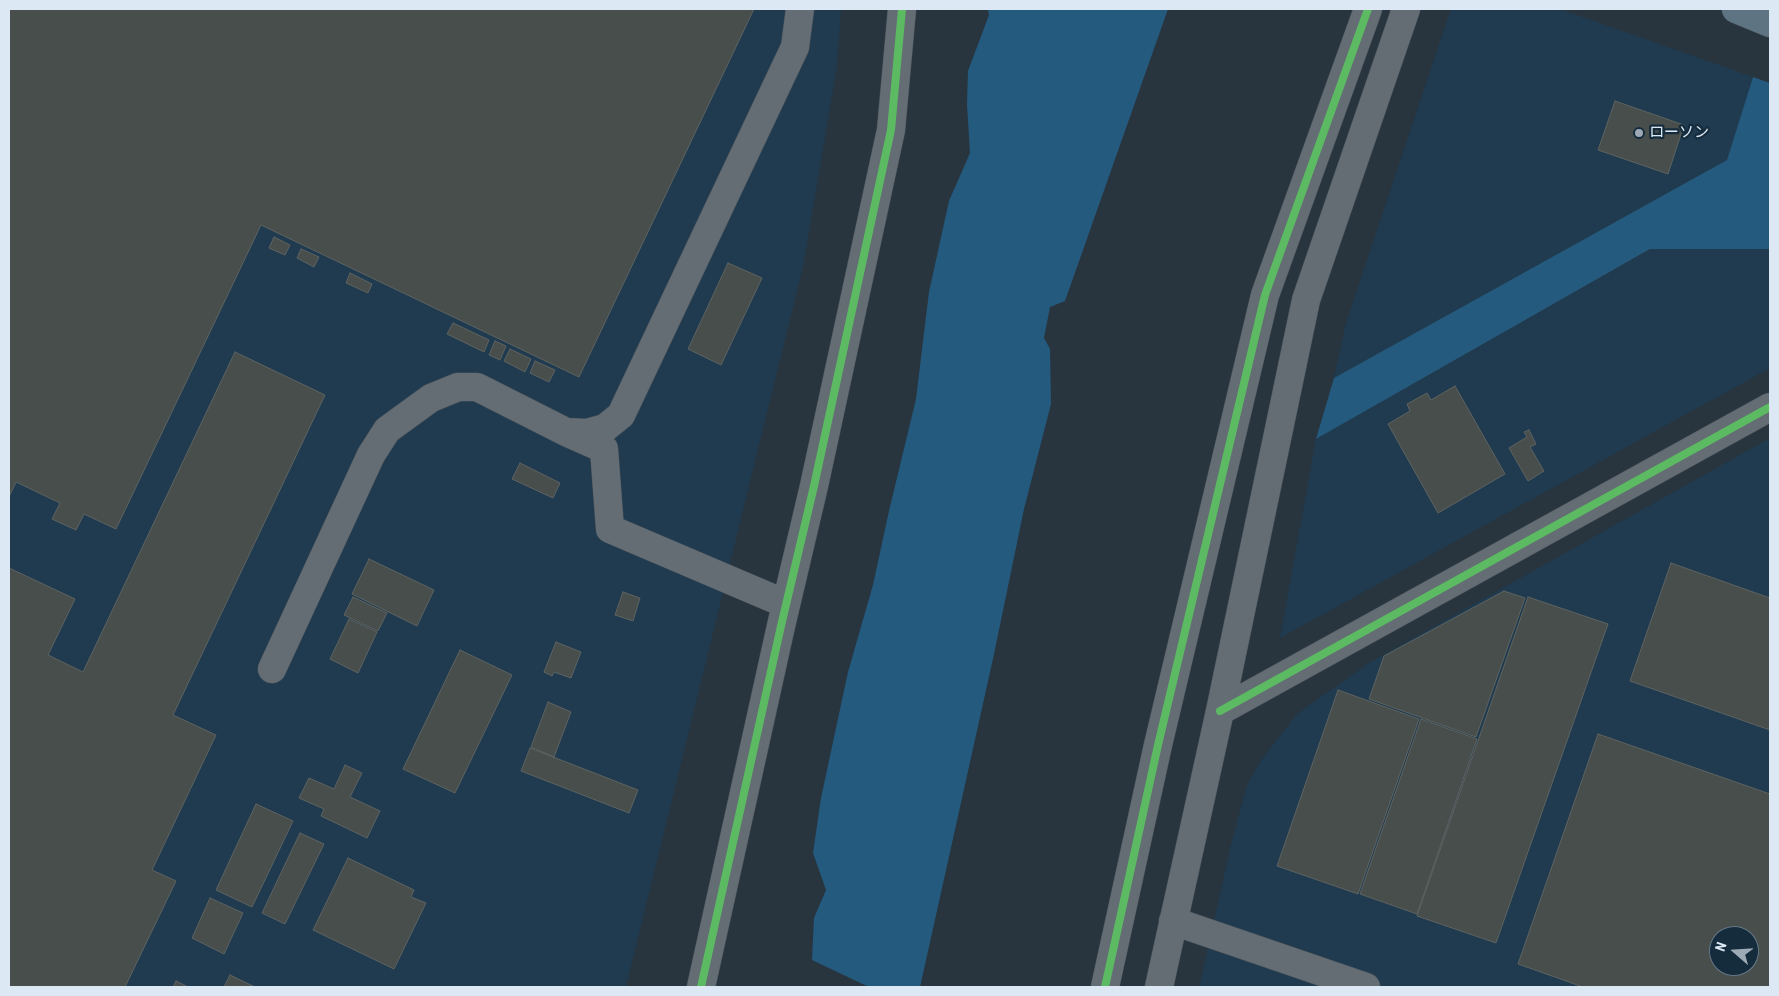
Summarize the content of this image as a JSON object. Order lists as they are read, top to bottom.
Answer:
{
  "places": ["ローソン"],
  "north": "left"
}
